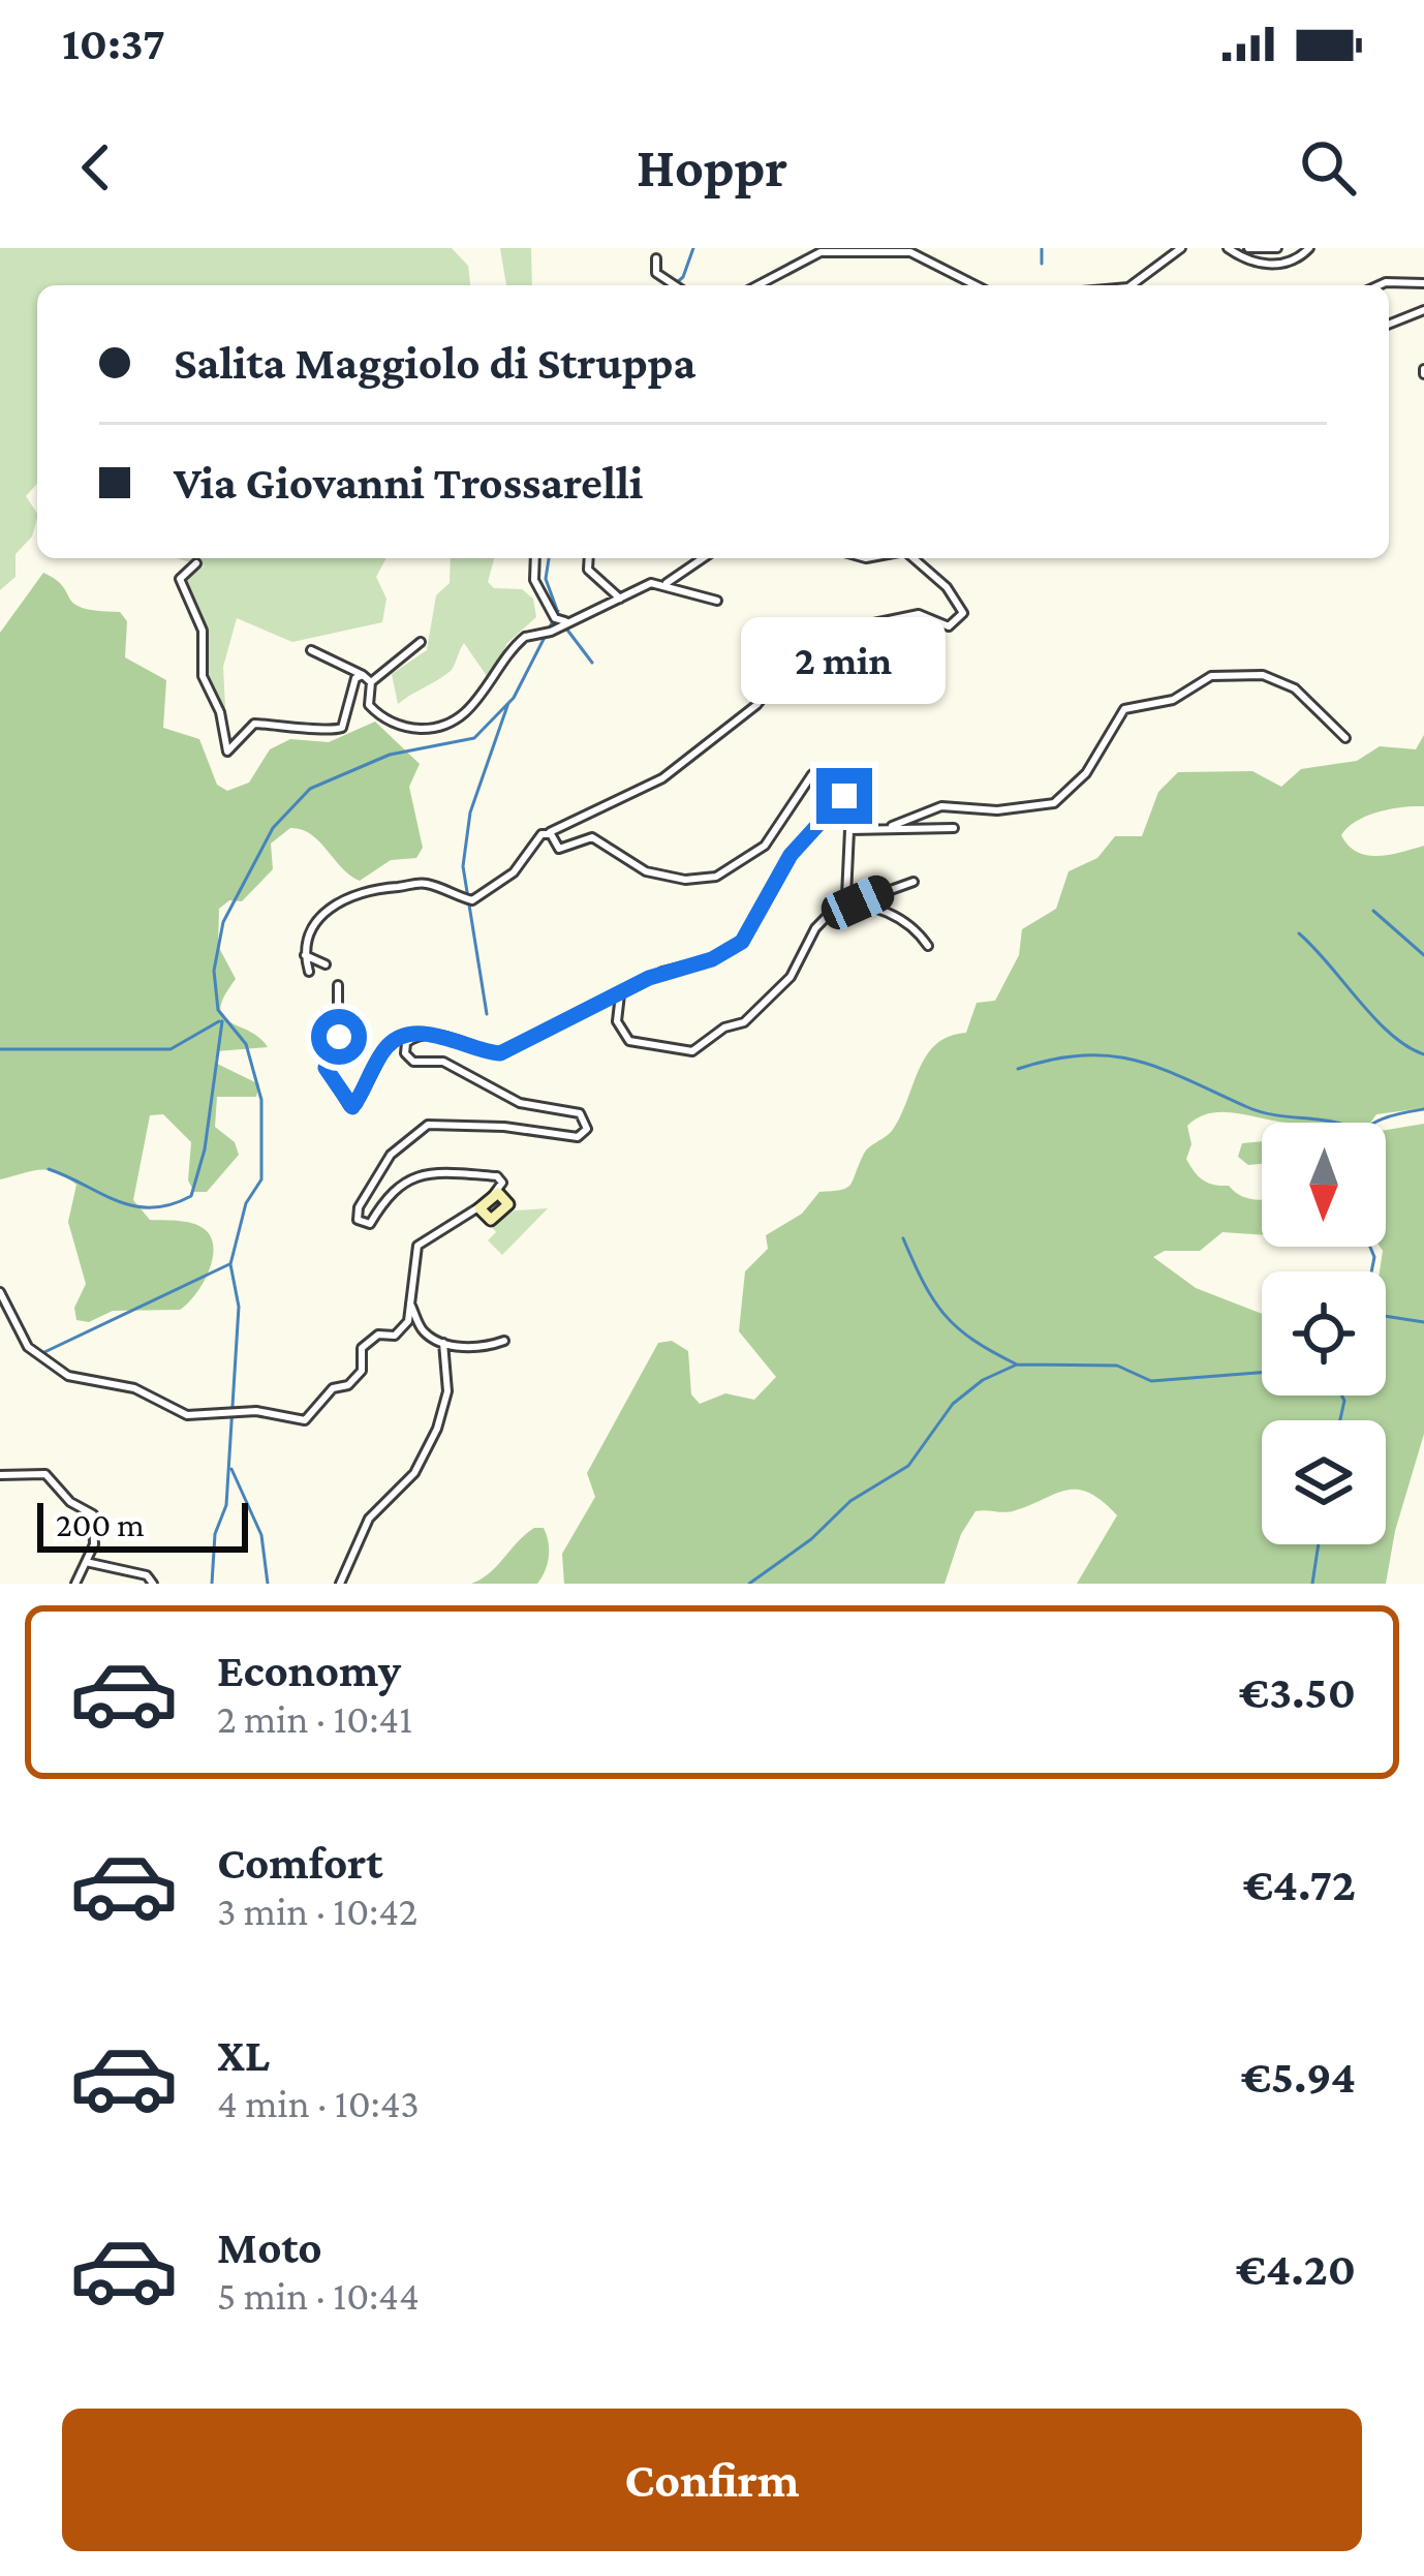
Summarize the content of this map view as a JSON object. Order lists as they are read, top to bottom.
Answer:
{
  "scale_bar": "200 m",
  "north": "bottom",
  "page": {
    "status": "10:37",
    "header": "Hoppr",
    "banner": ["Salita Maggiolo di Struppa", "Via Giovanni Trossarelli"],
    "bubble": "2 min",
    "scale": "200 m",
    "list": [
      {
        "name": "Economy",
        "note": "2 min · 10:41",
        "value": "€3.50"
      },
      {
        "name": "Comfort",
        "note": "3 min · 10:42",
        "value": "€4.72"
      },
      {
        "name": "XL",
        "note": "4 min · 10:43",
        "value": "€5.94"
      },
      {
        "name": "Moto",
        "note": "5 min · 10:44",
        "value": "€4.20"
      }
    ],
    "buttons": "Confirm"
  }
}
